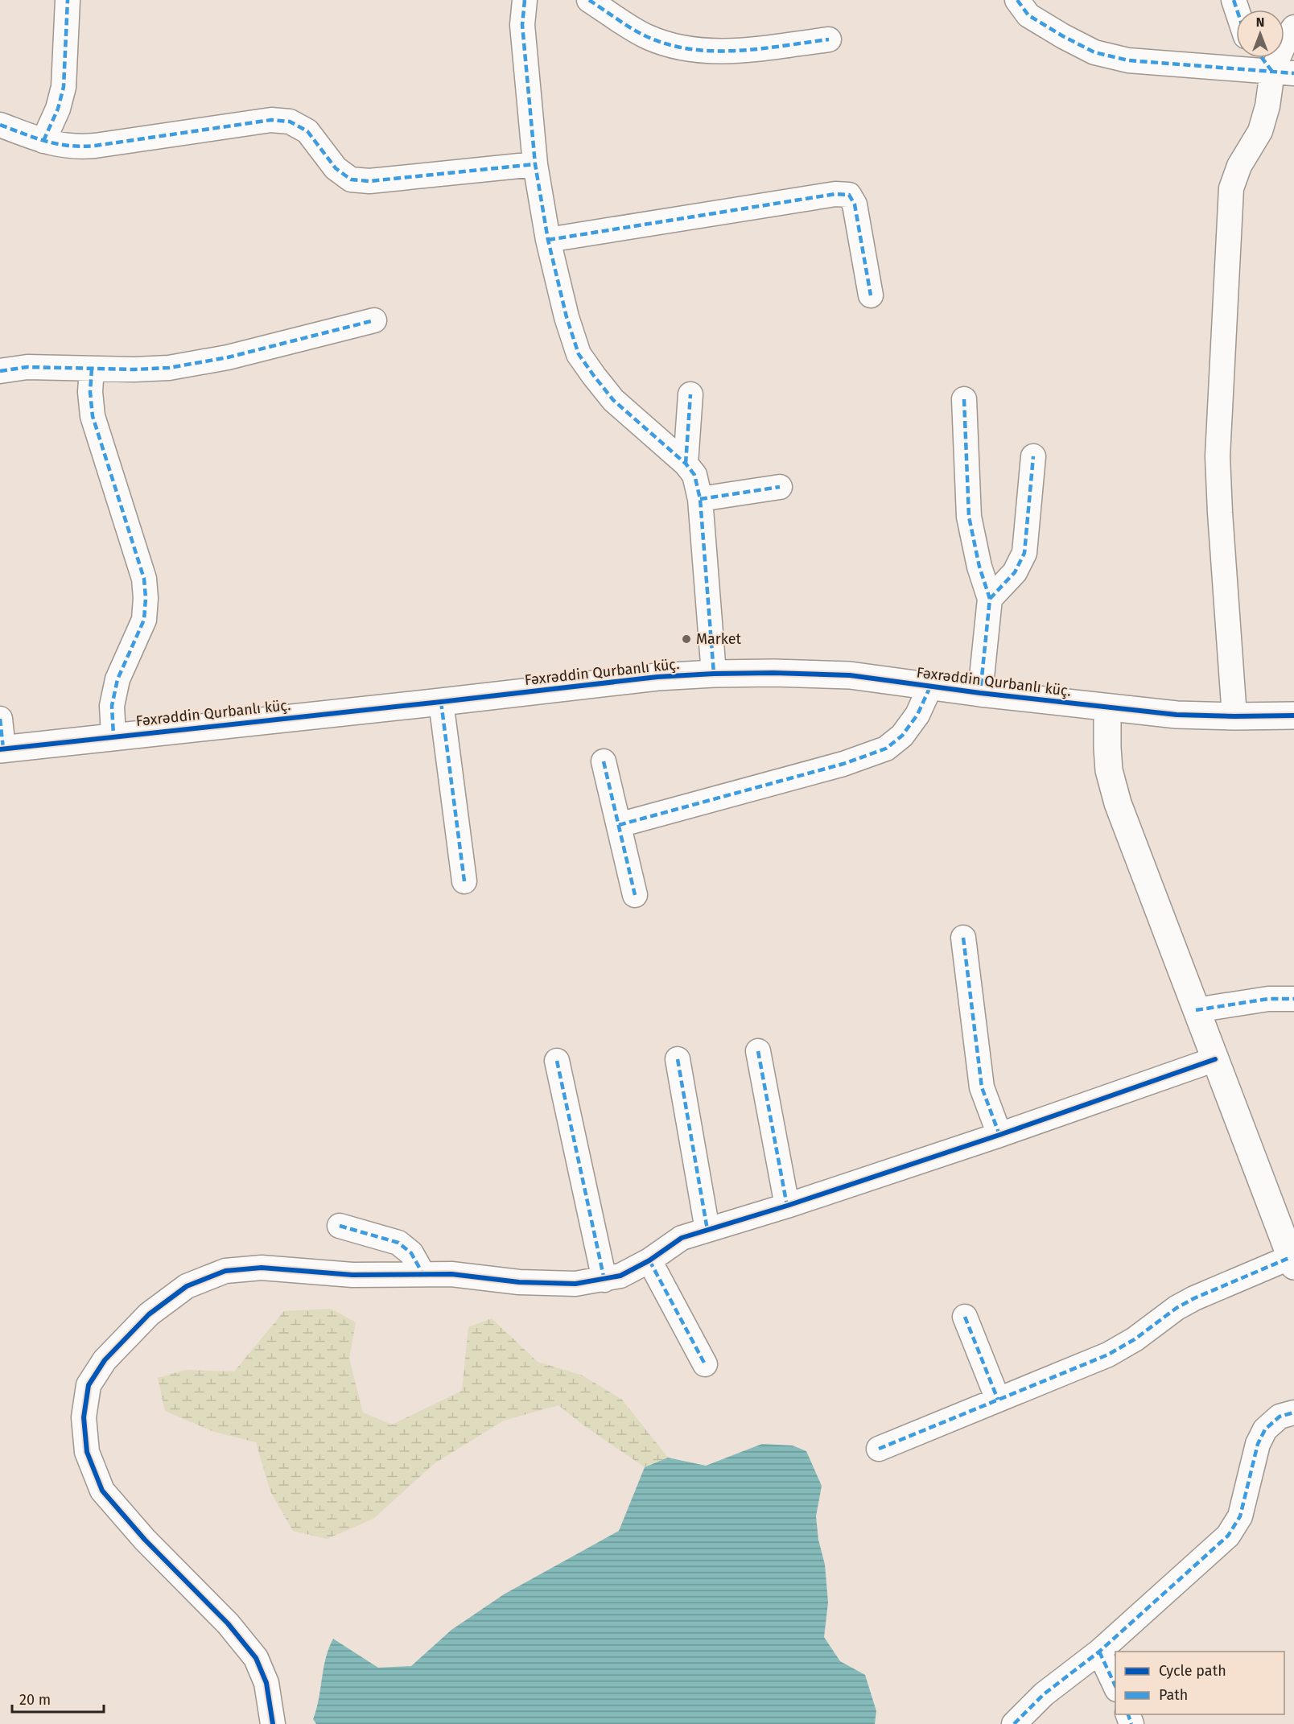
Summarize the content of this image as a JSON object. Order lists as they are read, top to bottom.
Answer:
{
  "streets": {
    "street": ["Fəxrəddin Qurbanlı küç."]
  },
  "places": ["Market"],
  "legend": ["Cycle path", "Path"],
  "scale_bar": "20 m",
  "north": "top"
}
